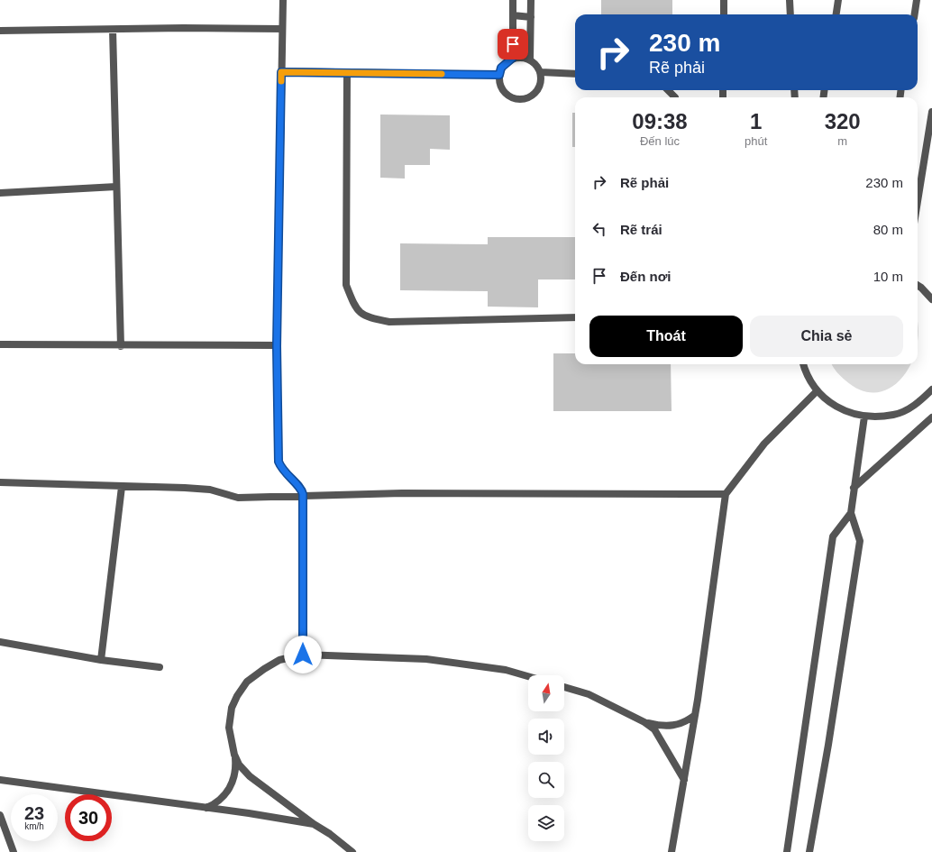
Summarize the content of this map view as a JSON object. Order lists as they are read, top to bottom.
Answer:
{
  "north": "top",
  "page": {
    "turn": ["230 m", "Rẽ phải"],
    "eta": [
      "09:38",
      "Đến lúc",
      "1",
      "phút",
      "320",
      "m"
    ],
    "list": [
      {
        "name": "Rẽ phải",
        "value": "230 m"
      },
      {
        "name": "Rẽ trái",
        "value": "80 m"
      },
      {
        "name": "Đến nơi",
        "value": "10 m"
      }
    ],
    "buttons": ["Thoát", "Chia sẻ"],
    "speed": "23 km/h",
    "limit": "30"
  }
}
